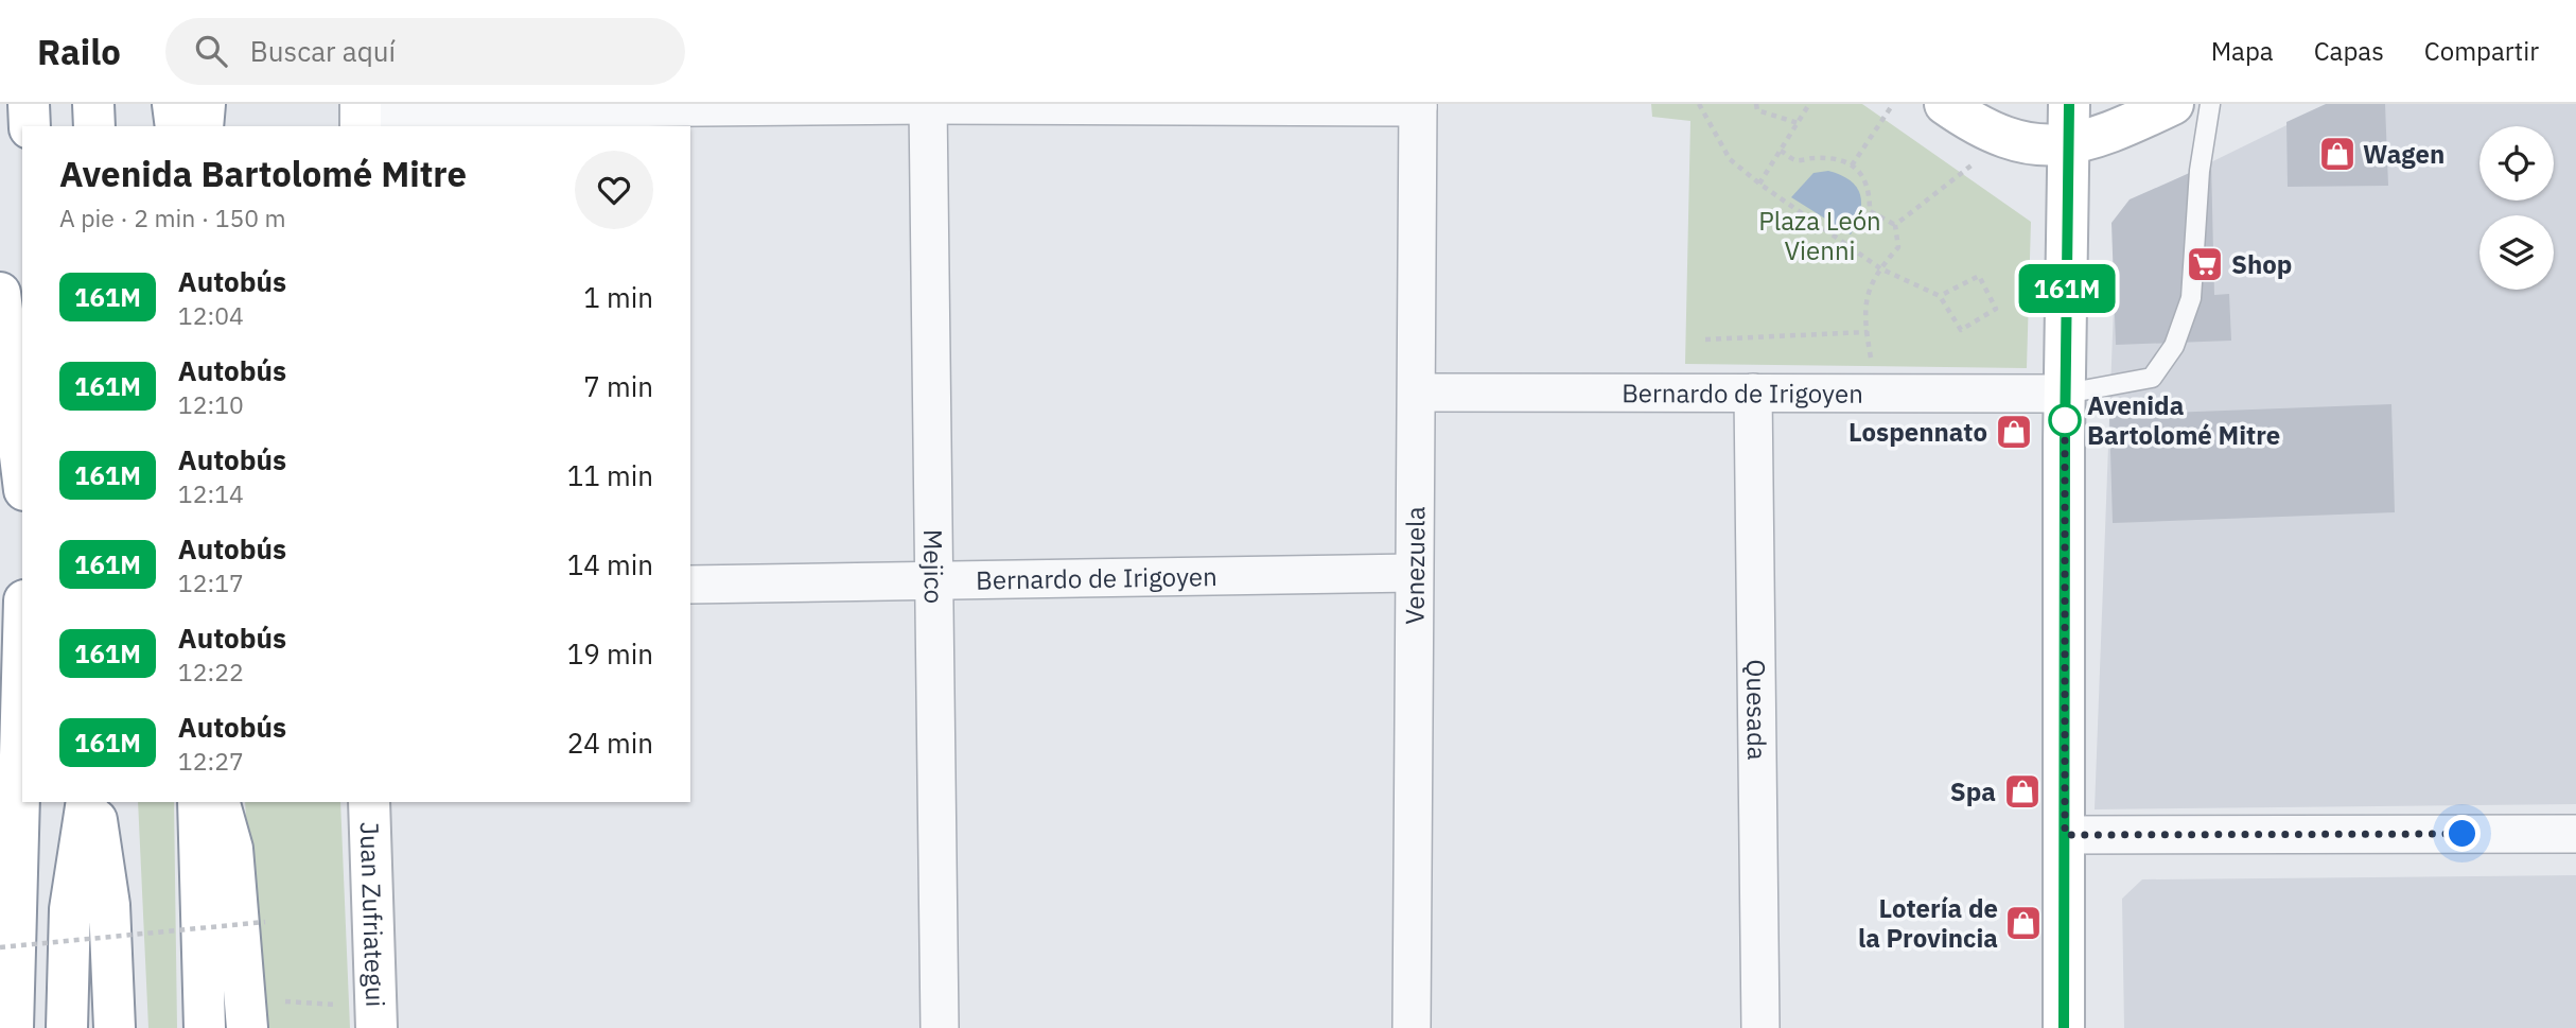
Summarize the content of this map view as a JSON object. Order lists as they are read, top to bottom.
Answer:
{
  "streets": {
    "main road": ["Juan Zufriategui"],
    "street": [
      "Bernardo de Irigoyen",
      "Mejico",
      "Venezuela",
      "Quesada"
    ]
  },
  "crossings": [
    ["Bernardo de Irigoyen", "Mejico"],
    ["Bernardo de Irigoyen", "Venezuela"],
    ["Bernardo de Irigoyen", "Quesada"]
  ],
  "parks": ["Plaza León Vienni"],
  "places": {
    "shop": [
      "Wagen",
      "Lospennato",
      "Spa",
      "Lotería de la Provincia"
    ],
    "supermarket": ["Shop"],
    "other": ["Avenida Bartolomé Mitre"]
  },
  "lines": ["bus line 161M"],
  "page": {
    "header": "Railo",
    "search": "Buscar aquí",
    "nav": ["Mapa", "Capas", "Compartir"],
    "on_map": "161M",
    "heading": ["Avenida Bartolomé Mitre", "A pie · 2 min · 150 m"],
    "list": [
      {
        "mark": "161M",
        "name": "Autobús",
        "note": "12:04",
        "value": "1 min"
      },
      {
        "mark": "161M",
        "name": "Autobús",
        "note": "12:10",
        "value": "7 min"
      },
      {
        "mark": "161M",
        "name": "Autobús",
        "note": "12:14",
        "value": "11 min"
      },
      {
        "mark": "161M",
        "name": "Autobús",
        "note": "12:17",
        "value": "14 min"
      },
      {
        "mark": "161M",
        "name": "Autobús",
        "note": "12:22",
        "value": "19 min"
      },
      {
        "mark": "161M",
        "name": "Autobús",
        "note": "12:27",
        "value": "24 min"
      }
    ]
  }
}
